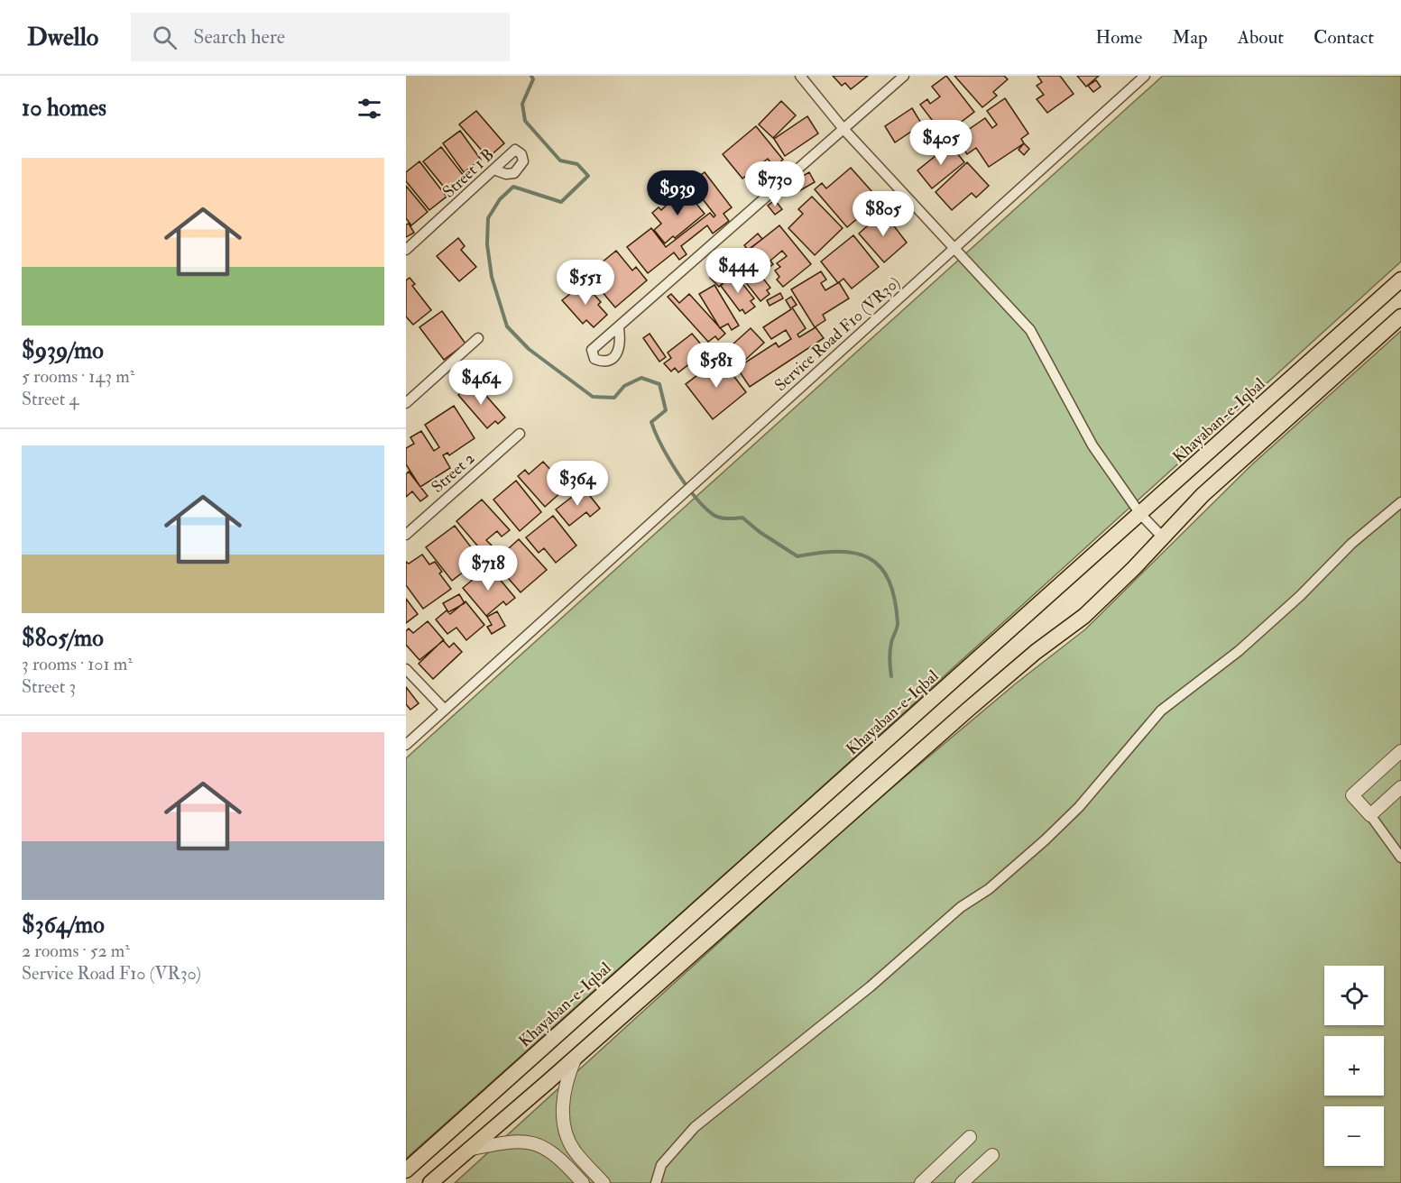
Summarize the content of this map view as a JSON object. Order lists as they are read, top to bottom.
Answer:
{
  "streets": {
    "main road": ["Khayaban-e-Iqbal"],
    "street": ["Street 1 B", "Service Road F10 (VR30)", "Street 2"]
  },
  "page": {
    "header": "Dwello",
    "search": "Search here",
    "nav": [
      "Home",
      "Map",
      "About",
      "Contact"
    ],
    "heading": "10 homes",
    "price": [
      "$405",
      "$730",
      "$939",
      "$805",
      "$444",
      "$551",
      "$581",
      "$464",
      "$364",
      "$718"
    ],
    "list": [
      {
        "name": "$939/mo",
        "note": "5 rooms · 143 m² · Street 4"
      },
      {
        "name": "$805/mo",
        "note": "3 rooms · 101 m² · Street 3"
      },
      {
        "name": "$364/mo",
        "note": "2 rooms · 52 m² · Service Road F10 (VR30)"
      }
    ],
    "map_buttons": ["+", "−"]
  }
}
